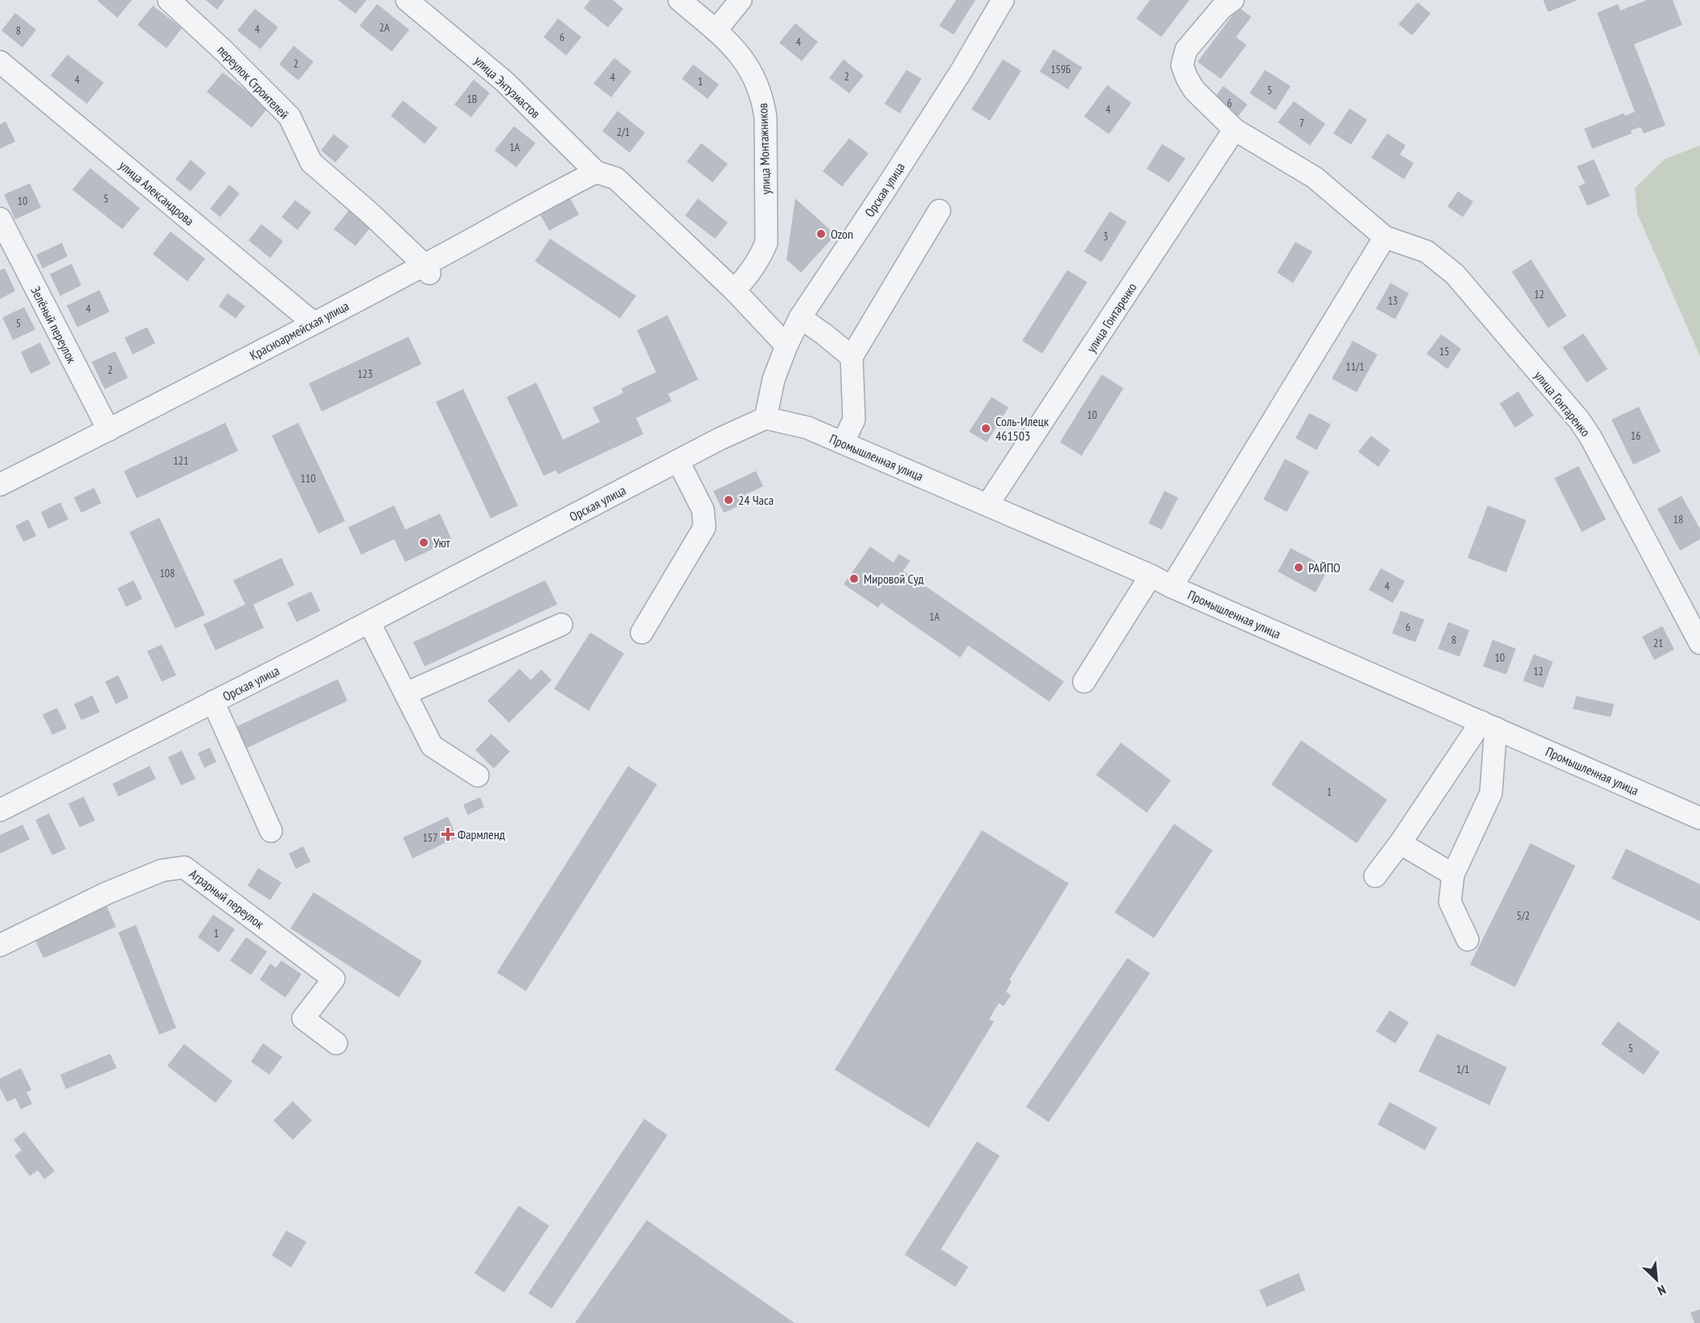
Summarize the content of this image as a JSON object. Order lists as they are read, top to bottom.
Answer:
{
  "streets": {
    "street": [
      "переулок Строителей",
      "улица Энтузиастов",
      "улица Монтажников",
      "Орская улица",
      "улица Александрова",
      "улица Гонтаренко",
      "Зелёный переулок",
      "Красноармейская улица",
      "Промышленная улица",
      "Аграрный переулок"
    ]
  },
  "crossings": [
    ["переулок Строителей", "Красноармейская улица"],
    ["улица Энтузиастов", "улица Монтажников"],
    ["улица Энтузиастов", "Орская улица"],
    ["улица Энтузиастов", "Красноармейская улица"],
    ["Орская улица", "Промышленная улица"],
    ["улица Александрова", "Красноармейская улица"],
    ["улица Гонтаренко", "Промышленная улица"],
    ["Зелёный переулок", "Красноармейская улица"]
  ],
  "places": {
    "other": [
      "Ozon",
      "Соль-Илецк 461503",
      "24 Часа",
      "Уют",
      "РАЙПО",
      "Мировой Суд"
    ],
    "health": ["Фармленд"]
  },
  "house_numbers": [
    "2А",
    "4",
    "8",
    "6",
    "4",
    "2",
    "159Б",
    "2",
    "4",
    "4",
    "1",
    "5",
    "1В",
    "6",
    "4",
    "7",
    "2/1",
    "1А",
    "5",
    "10",
    "3",
    "12",
    "13",
    "4",
    "5",
    "15",
    "11/1",
    "2",
    "123",
    "10",
    "16",
    "121",
    "110",
    "18",
    "108",
    "4",
    "1А",
    "6",
    "8",
    "21",
    "10",
    "12",
    "1",
    "157",
    "5/2",
    "1",
    "5",
    "1/1"
  ],
  "north": "bottom right"
}
